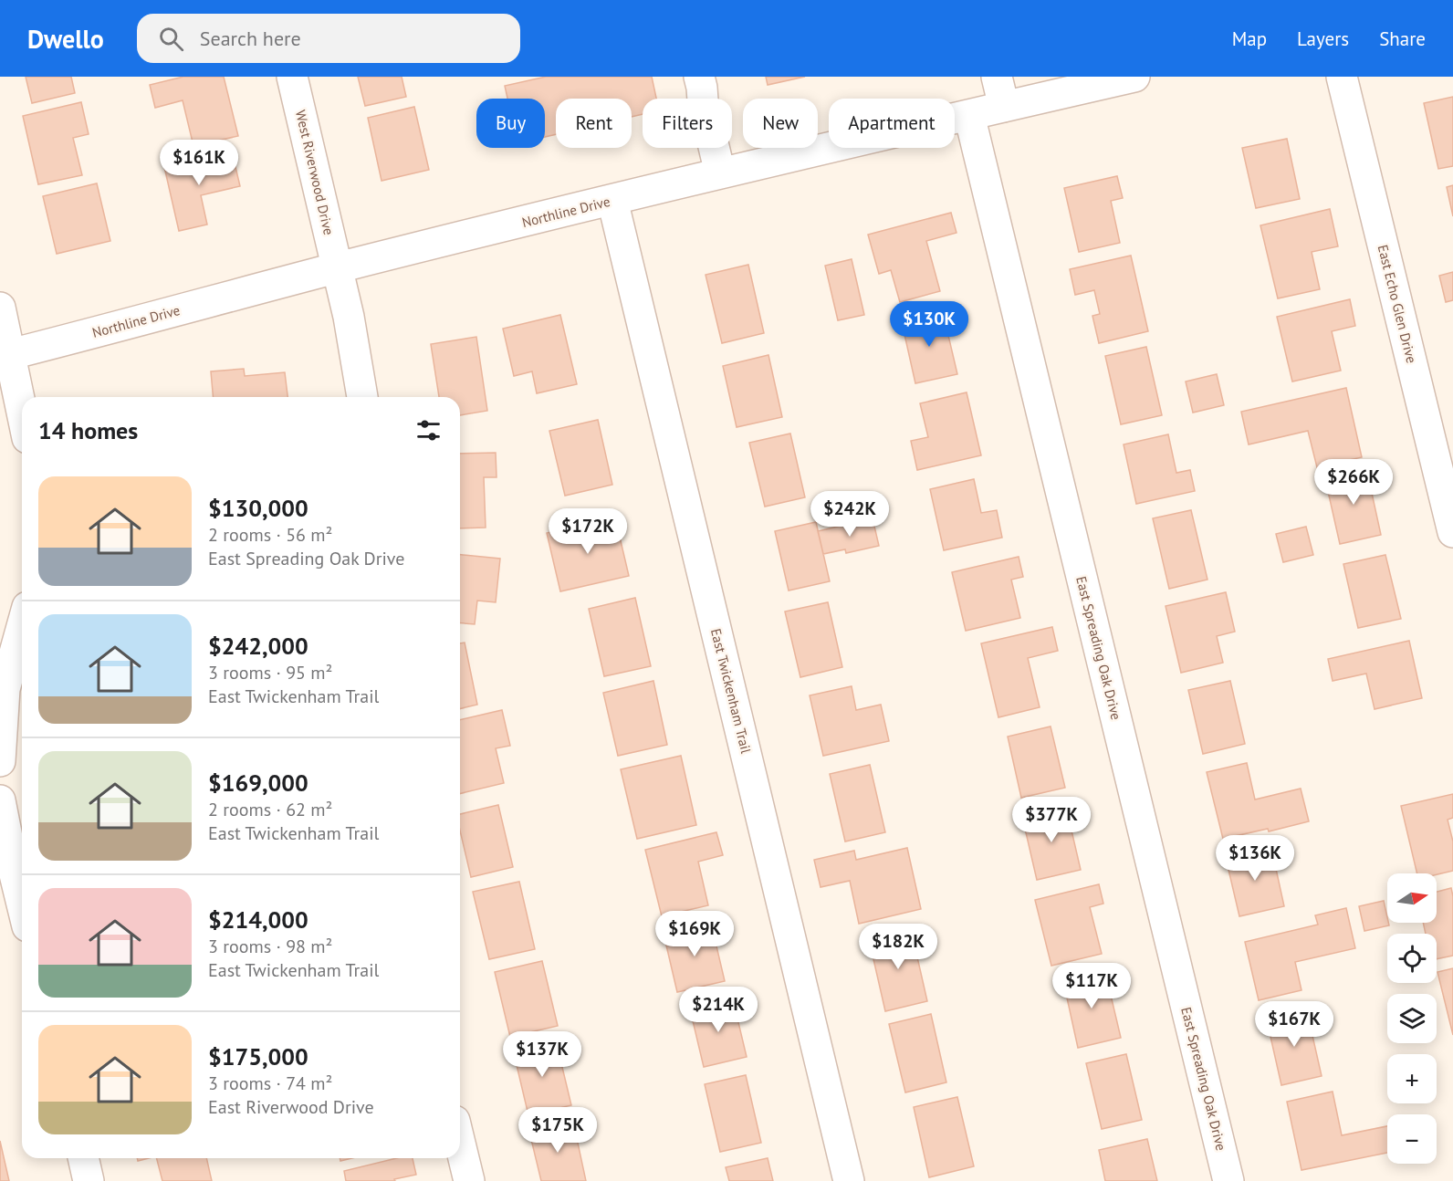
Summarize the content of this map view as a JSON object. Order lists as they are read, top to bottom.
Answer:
{
  "streets": {
    "street": [
      "West Riverwood Drive",
      "Northline Drive",
      "East Echo Glen Drive",
      "East Spreading Oak Drive",
      "East Twickenham Trail"
    ]
  },
  "crossings": [
    ["West Riverwood Drive", "Northline Drive"],
    ["Northline Drive", "East Spreading Oak Drive"],
    ["Northline Drive", "East Twickenham Trail"]
  ],
  "north": "right",
  "page": {
    "header": "Dwello",
    "search": "Search here",
    "nav": ["Map", "Layers", "Share"],
    "chip": [
      "Buy",
      "Rent",
      "Filters",
      "New",
      "Apartment"
    ],
    "price": [
      "$161K",
      "$130K",
      "$266K",
      "$242K",
      "$172K",
      "$377K",
      "$136K",
      "$169K",
      "$182K",
      "$117K",
      "$214K",
      "$167K",
      "$137K",
      "$175K"
    ],
    "heading": "14 homes",
    "list": [
      {
        "name": "$130,000",
        "note": "2 rooms · 56 m² · East Spreading Oak Drive"
      },
      {
        "name": "$242,000",
        "note": "3 rooms · 95 m² · East Twickenham Trail"
      },
      {
        "name": "$169,000",
        "note": "2 rooms · 62 m² · East Twickenham Trail"
      },
      {
        "name": "$214,000",
        "note": "3 rooms · 98 m² · East Twickenham Trail"
      },
      {
        "name": "$175,000",
        "note": "3 rooms · 74 m² · East Riverwood Drive"
      }
    ],
    "map_buttons": ["+", "−"]
  }
}
